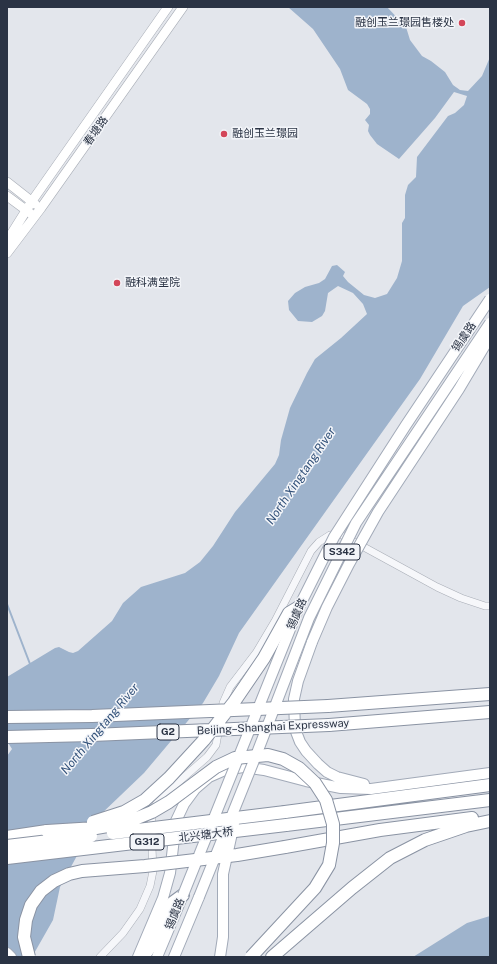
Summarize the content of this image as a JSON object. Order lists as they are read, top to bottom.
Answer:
{
  "streets": {
    "highway": [
      "Beijing–Shanghai Expressway",
      "G2",
      "北兴塘大桥",
      "G312"
    ],
    "main road": ["锡虞路", "S342"],
    "street": ["春塘路"]
  },
  "water": ["North Xingtang River"],
  "places": ["融创玉兰璟园售楼处", "融创玉兰璟园", "融科满堂院"]
}
